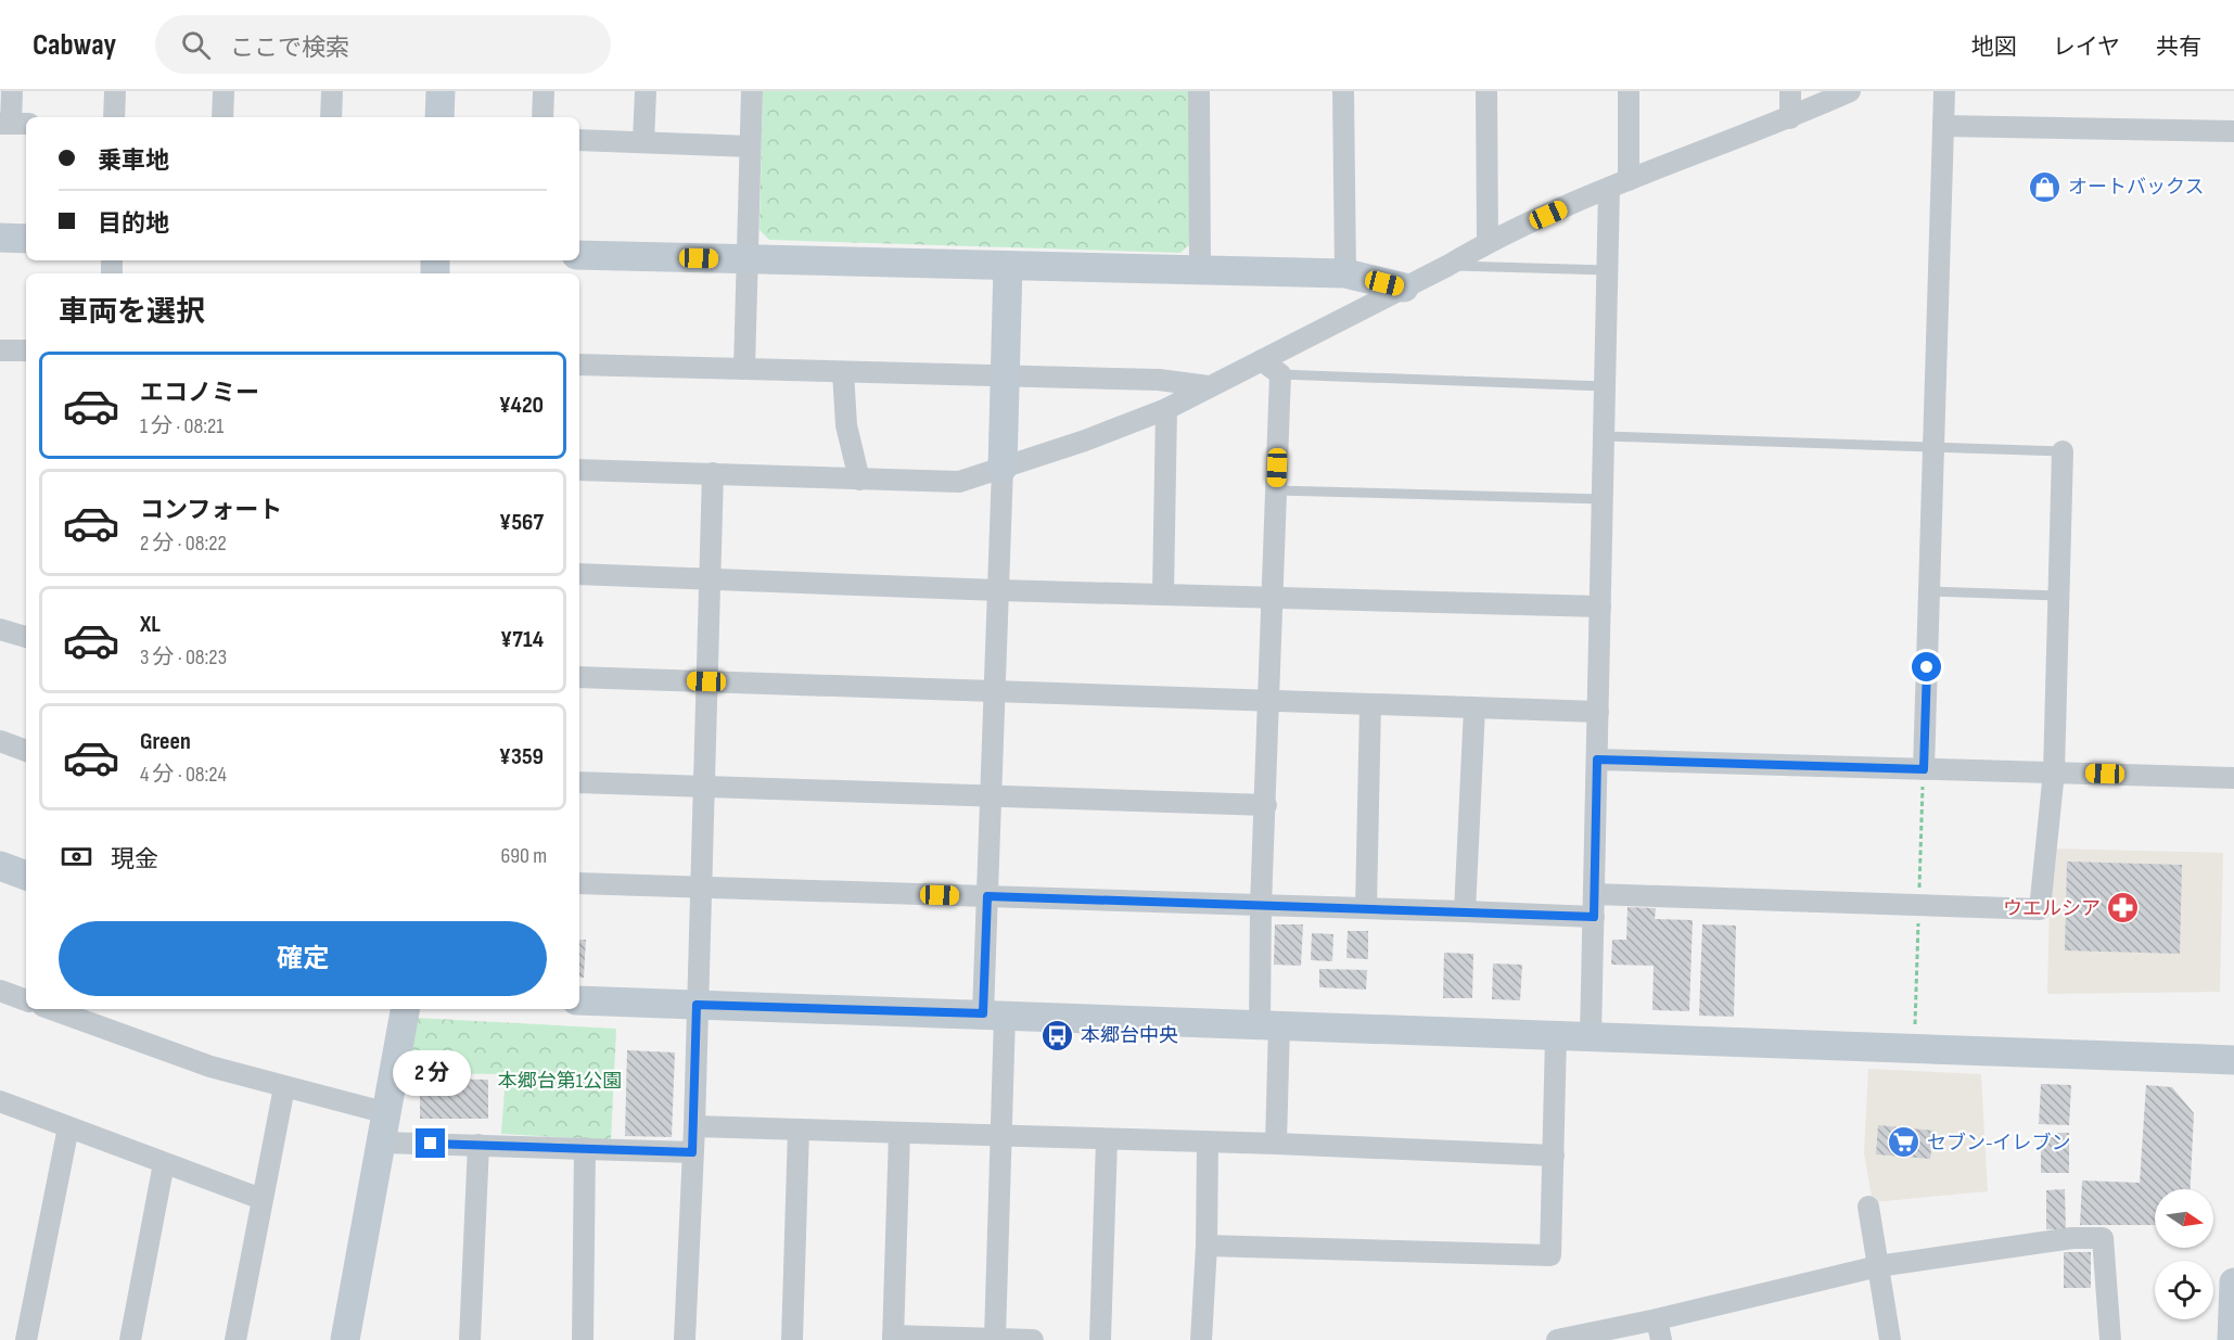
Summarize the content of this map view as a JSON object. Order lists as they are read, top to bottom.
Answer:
{
  "parks": ["本郷台第1公園"],
  "places": {
    "shop": ["オートバックス"],
    "pharmacy": ["ウエルシア"],
    "bus stop": ["本郷台中央"],
    "supermarket": ["セブン-イレブン"]
  },
  "north": "right",
  "page": {
    "header": "Cabway",
    "search": "ここで検索",
    "nav": ["地図", "レイヤ", "共有"],
    "banner": ["乗車地", "目的地"],
    "heading": "車両を選択",
    "list": [
      {
        "name": "エコノミー",
        "note": "1 分 · 08:21",
        "value": "¥420"
      },
      {
        "name": "コンフォート",
        "note": "2 分 · 08:22",
        "value": "¥567"
      },
      {
        "name": "XL",
        "note": "3 分 · 08:23",
        "value": "¥714"
      },
      {
        "name": "Green",
        "note": "4 分 · 08:24",
        "value": "¥359"
      }
    ],
    "pay": ["現金", "690 m"],
    "buttons": "確定",
    "bubble": "2 分"
  }
}
